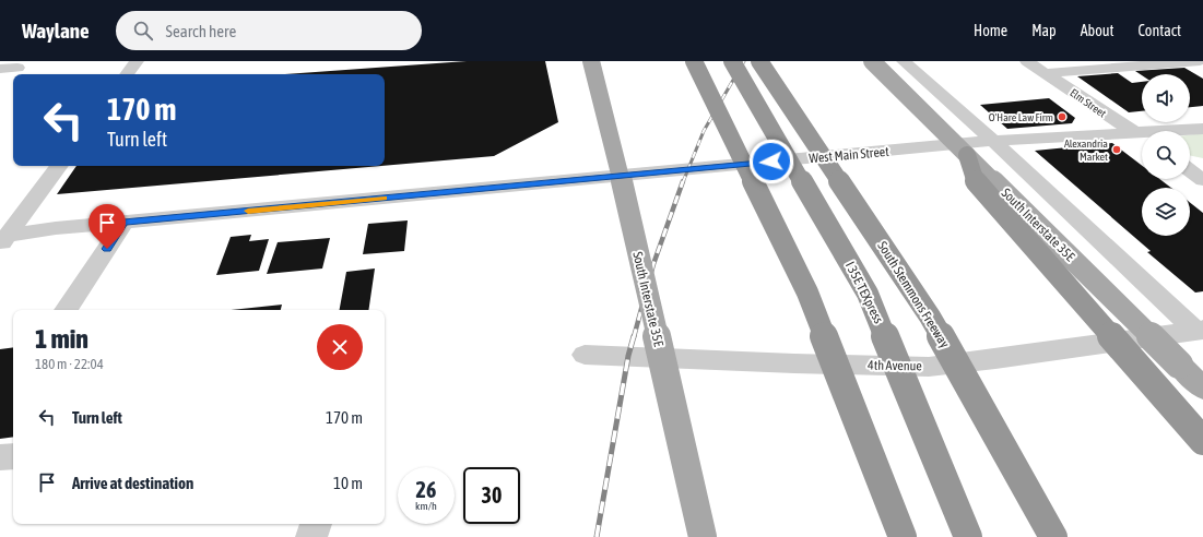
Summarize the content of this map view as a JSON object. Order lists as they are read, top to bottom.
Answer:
{
  "streets": {
    "highway": ["I 35E TEXpress", "South Stemmons Freeway"],
    "main road": ["South Interstate 35E"],
    "street": ["Elm Street", "West Main Street", "4th Avenue"]
  },
  "crossings": [
    ["Elm Street", "West Main Street"]
  ],
  "places": ["O'Hare Law Firm", "Alexandria Market"],
  "page": {
    "header": "Waylane",
    "search": "Search here",
    "nav": [
      "Home",
      "Map",
      "About",
      "Contact"
    ],
    "turn": ["170 m", "Turn left"],
    "heading": ["1 min", "180 m · 22:04"],
    "list": [
      {
        "name": "Turn left",
        "value": "170 m"
      },
      {
        "name": "Arrive at destination",
        "value": "10 m"
      }
    ],
    "speed": "26 km/h",
    "limit": "30"
  }
}
